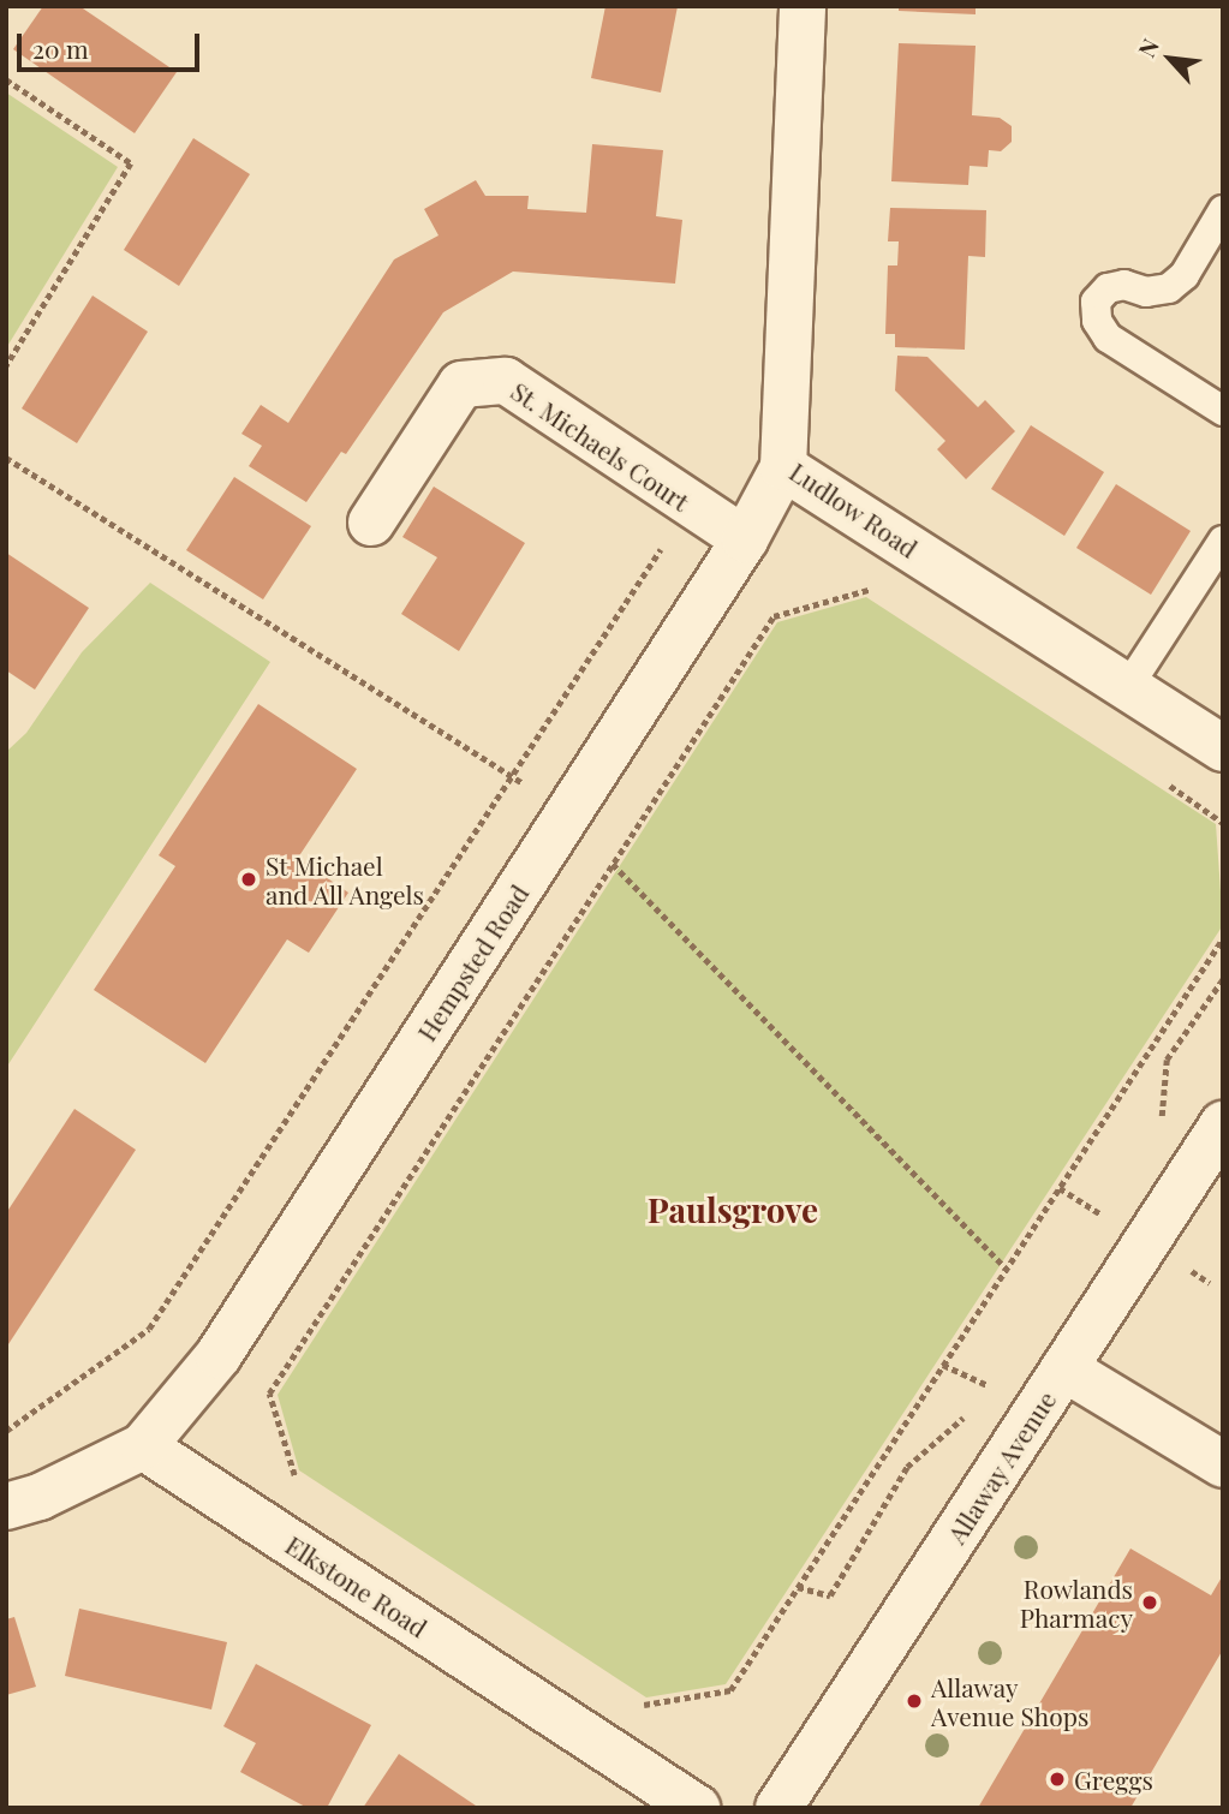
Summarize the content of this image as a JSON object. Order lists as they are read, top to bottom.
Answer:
{
  "streets": {
    "street": [
      "St. Michaels Court",
      "Ludlow Road",
      "Hempsted Road",
      "Allaway Avenue",
      "Elkstone Road"
    ]
  },
  "crossings": [
    ["St. Michaels Court", "Hempsted Road"],
    ["Ludlow Road", "Hempsted Road"],
    ["Hempsted Road", "Elkstone Road"]
  ],
  "districts": ["Paulsgrove"],
  "places": [
    "St Michael and All Angels",
    "Rowlands Pharmacy",
    "Allaway Avenue Shops",
    "Greggs"
  ],
  "scale_bar": "20 m",
  "north": "top left"
}
